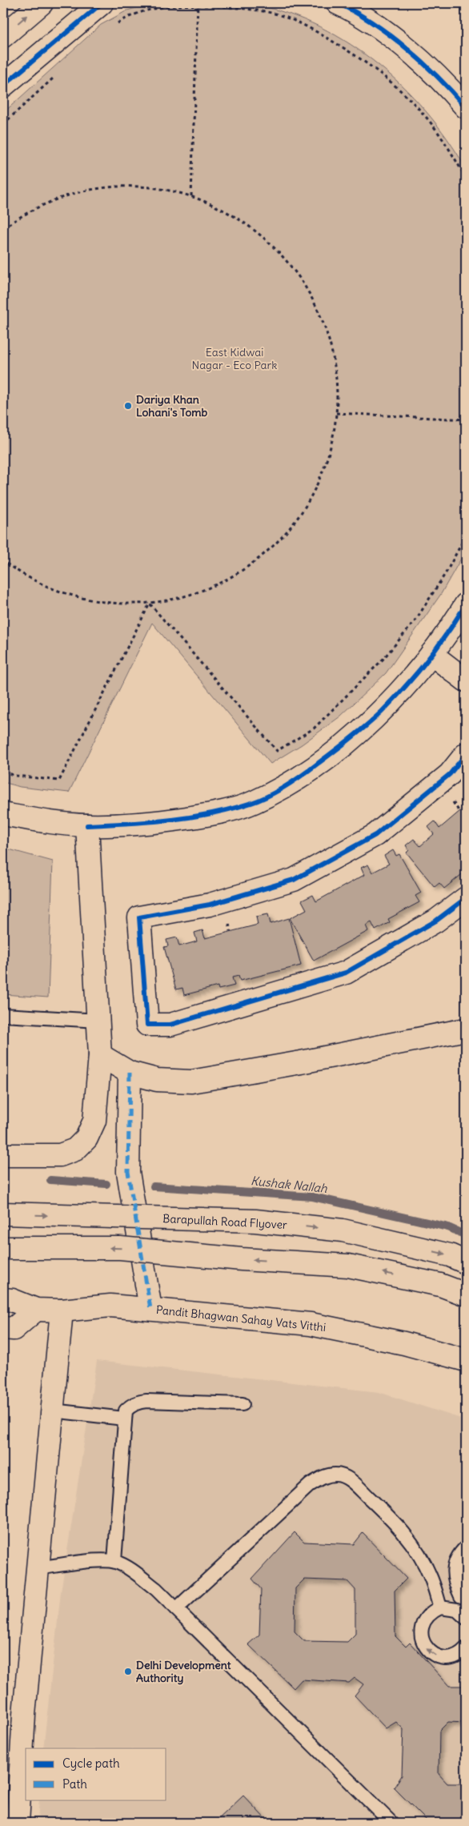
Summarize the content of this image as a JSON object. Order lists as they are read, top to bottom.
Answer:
{
  "streets": {
    "main road": ["Barapullah Road Flyover", "Pandit Bhagwan Sahay Vats Vitthi"]
  },
  "water": ["Kushak Nallah"],
  "parks": ["East Kidwai Nagar - Eco Park"],
  "places": ["Dariya Khan Lohani's Tomb", "Delhi Development Authority"],
  "legend": ["Cycle path", "Path"]
}
